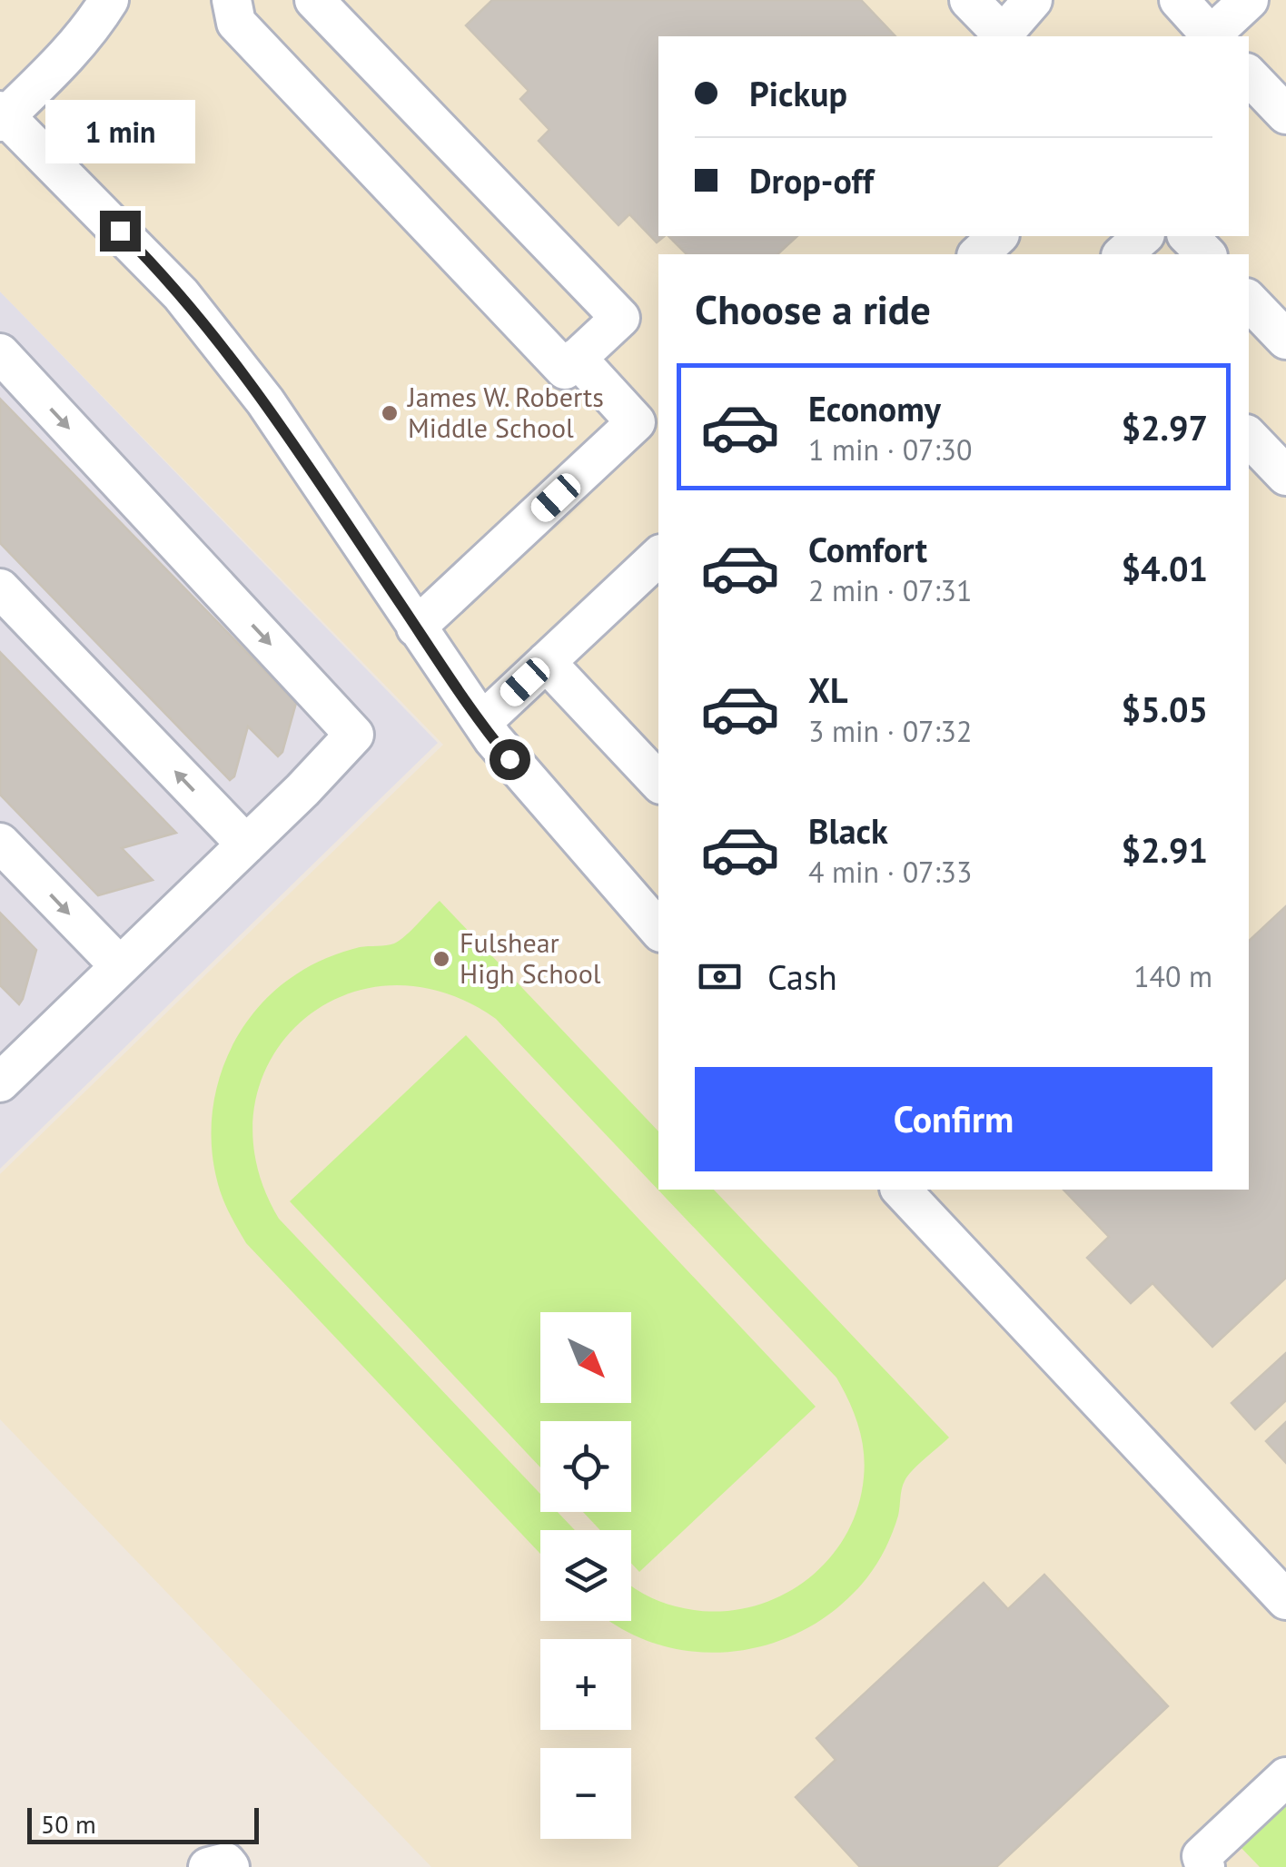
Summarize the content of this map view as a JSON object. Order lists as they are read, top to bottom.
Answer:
{
  "places": ["James W. Roberts Middle School", "Fulshear High School"],
  "scale_bar": "50 m",
  "north": "bottom right",
  "page": {
    "banner": ["Pickup", "Drop-off"],
    "bubble": "1 min",
    "heading": "Choose a ride",
    "list": [
      {
        "name": "Economy",
        "note": "1 min · 07:30",
        "value": "$2.97"
      },
      {
        "name": "Comfort",
        "note": "2 min · 07:31",
        "value": "$4.01"
      },
      {
        "name": "XL",
        "note": "3 min · 07:32",
        "value": "$5.05"
      },
      {
        "name": "Black",
        "note": "4 min · 07:33",
        "value": "$2.91"
      }
    ],
    "pay": ["Cash", "140 m"],
    "buttons": "Confirm",
    "map_buttons": ["+", "−"],
    "scale": "50 m"
  }
}
